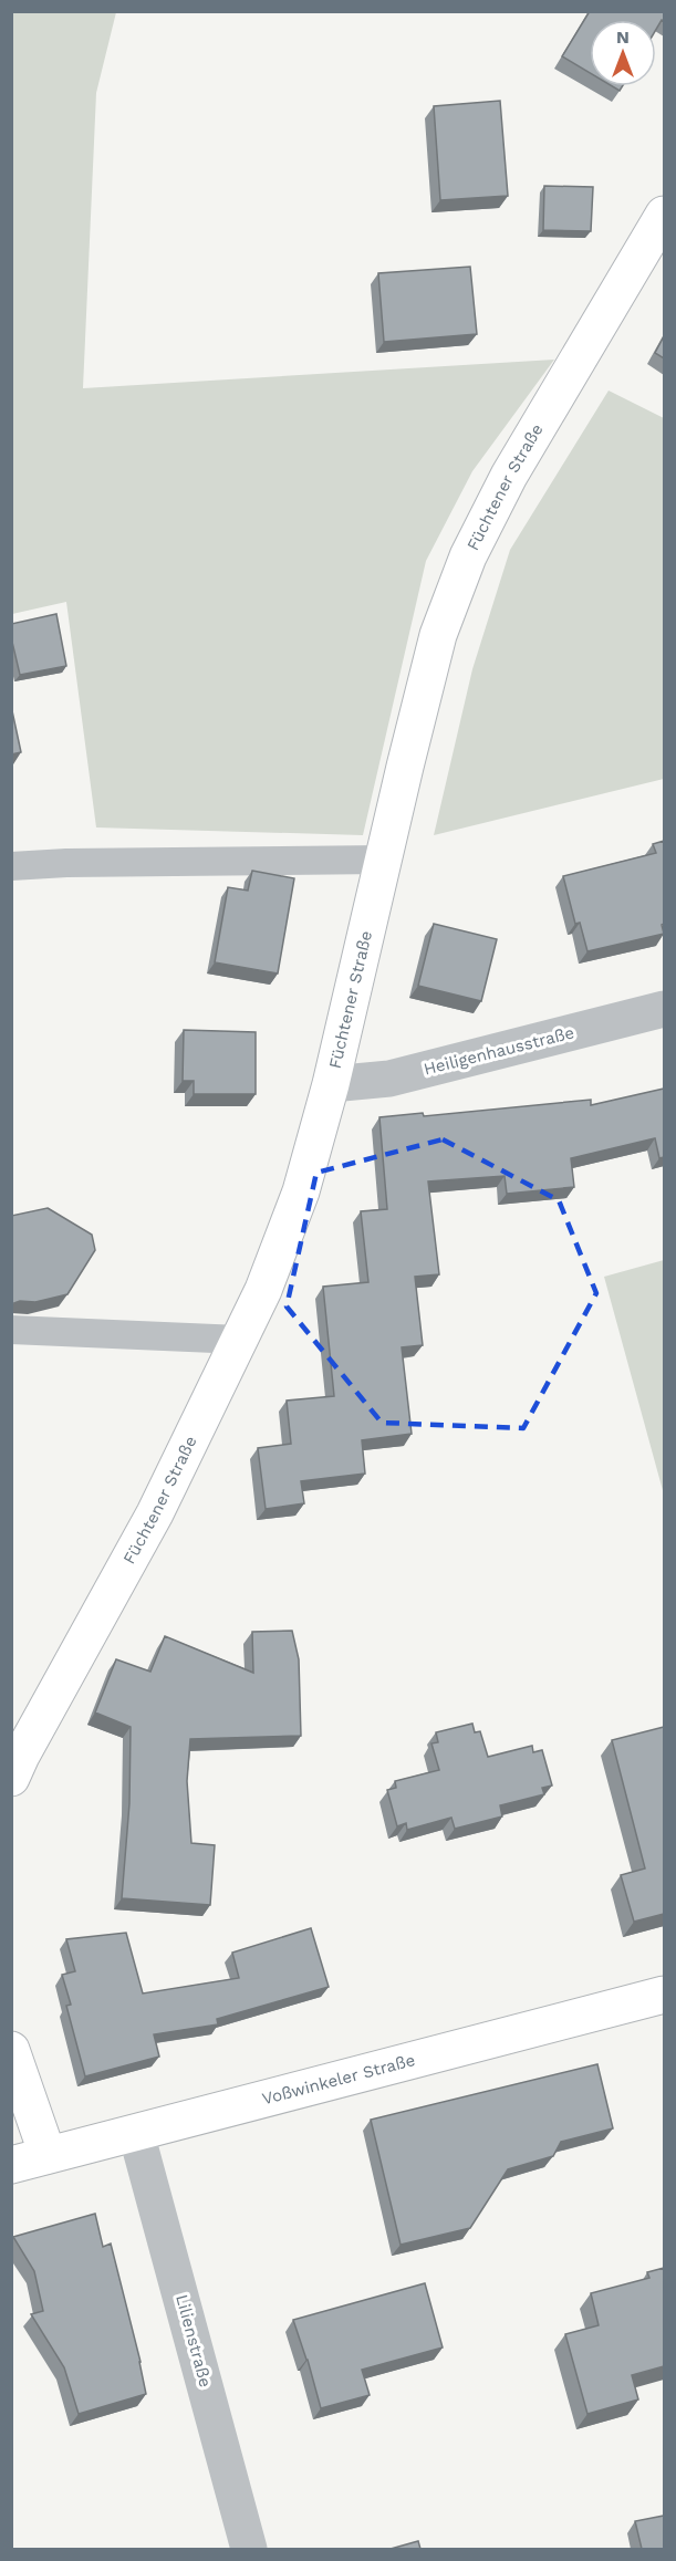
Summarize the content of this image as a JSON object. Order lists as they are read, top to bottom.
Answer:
{
  "streets": {
    "street": [
      "Füchtener Straße",
      "Heiligenhausstraße",
      "Voßwinkeler Straße",
      "Lilienstraße"
    ]
  },
  "crossings": [
    ["Füchtener Straße", "Heiligenhausstraße"],
    ["Voßwinkeler Straße", "Lilienstraße"]
  ],
  "north": "top"
}
